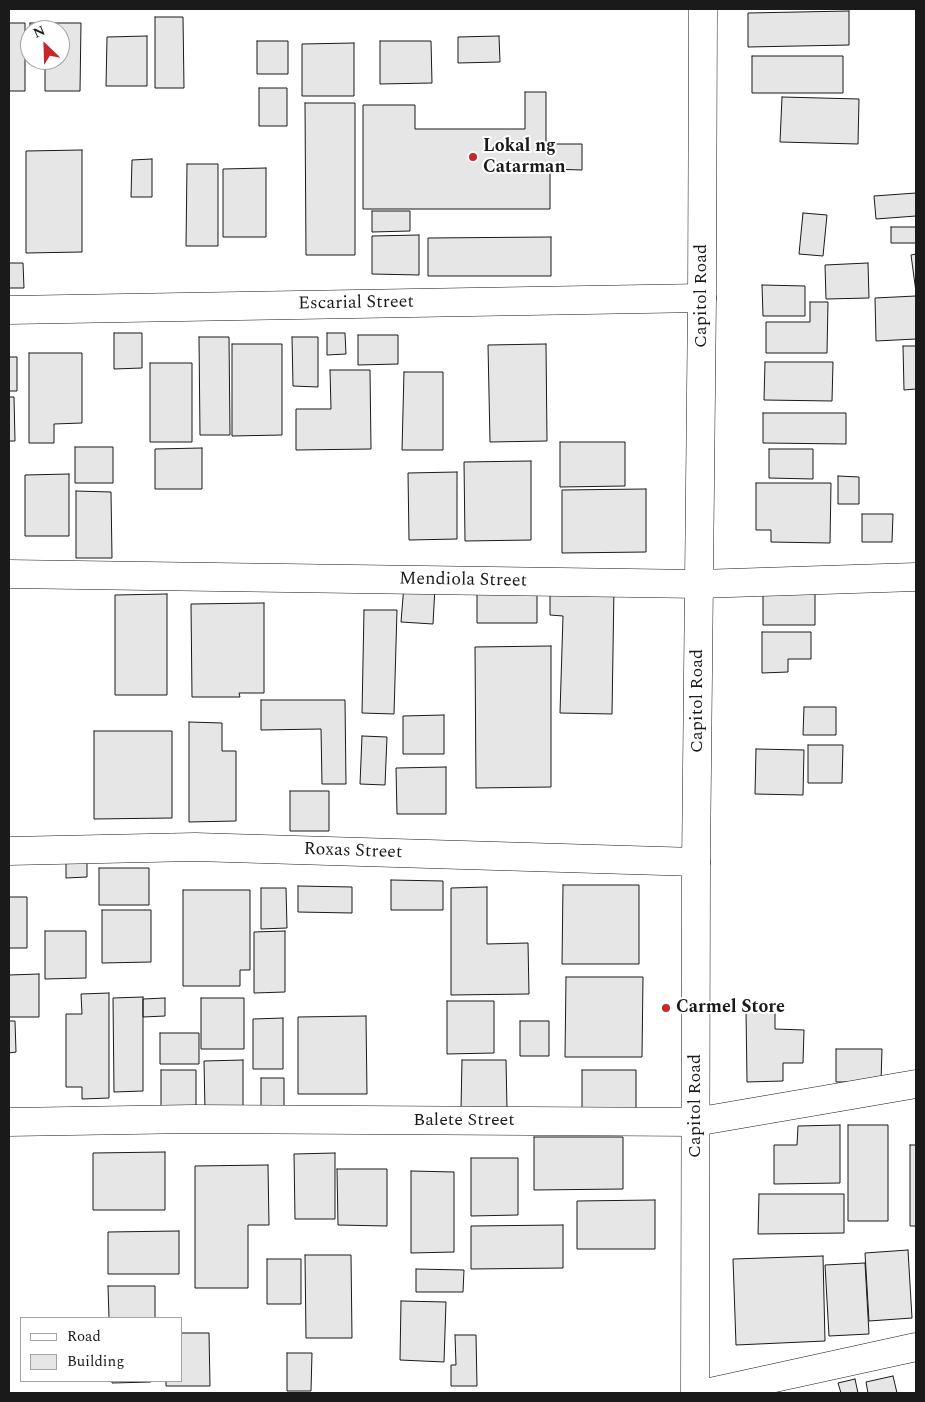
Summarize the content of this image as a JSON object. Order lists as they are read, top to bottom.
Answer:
{
  "streets": {
    "street": [
      "Capitol Road",
      "Escarial Street",
      "Mendiola Street",
      "Roxas Street",
      "Balete Street"
    ]
  },
  "crossings": [
    ["Capitol Road", "Escarial Street"],
    ["Capitol Road", "Mendiola Street"],
    ["Capitol Road", "Roxas Street"],
    ["Capitol Road", "Balete Street"]
  ],
  "places": ["Lokal ng Catarman", "Carmel Store"],
  "legend": ["Road", "Building"],
  "north": "top left"
}
